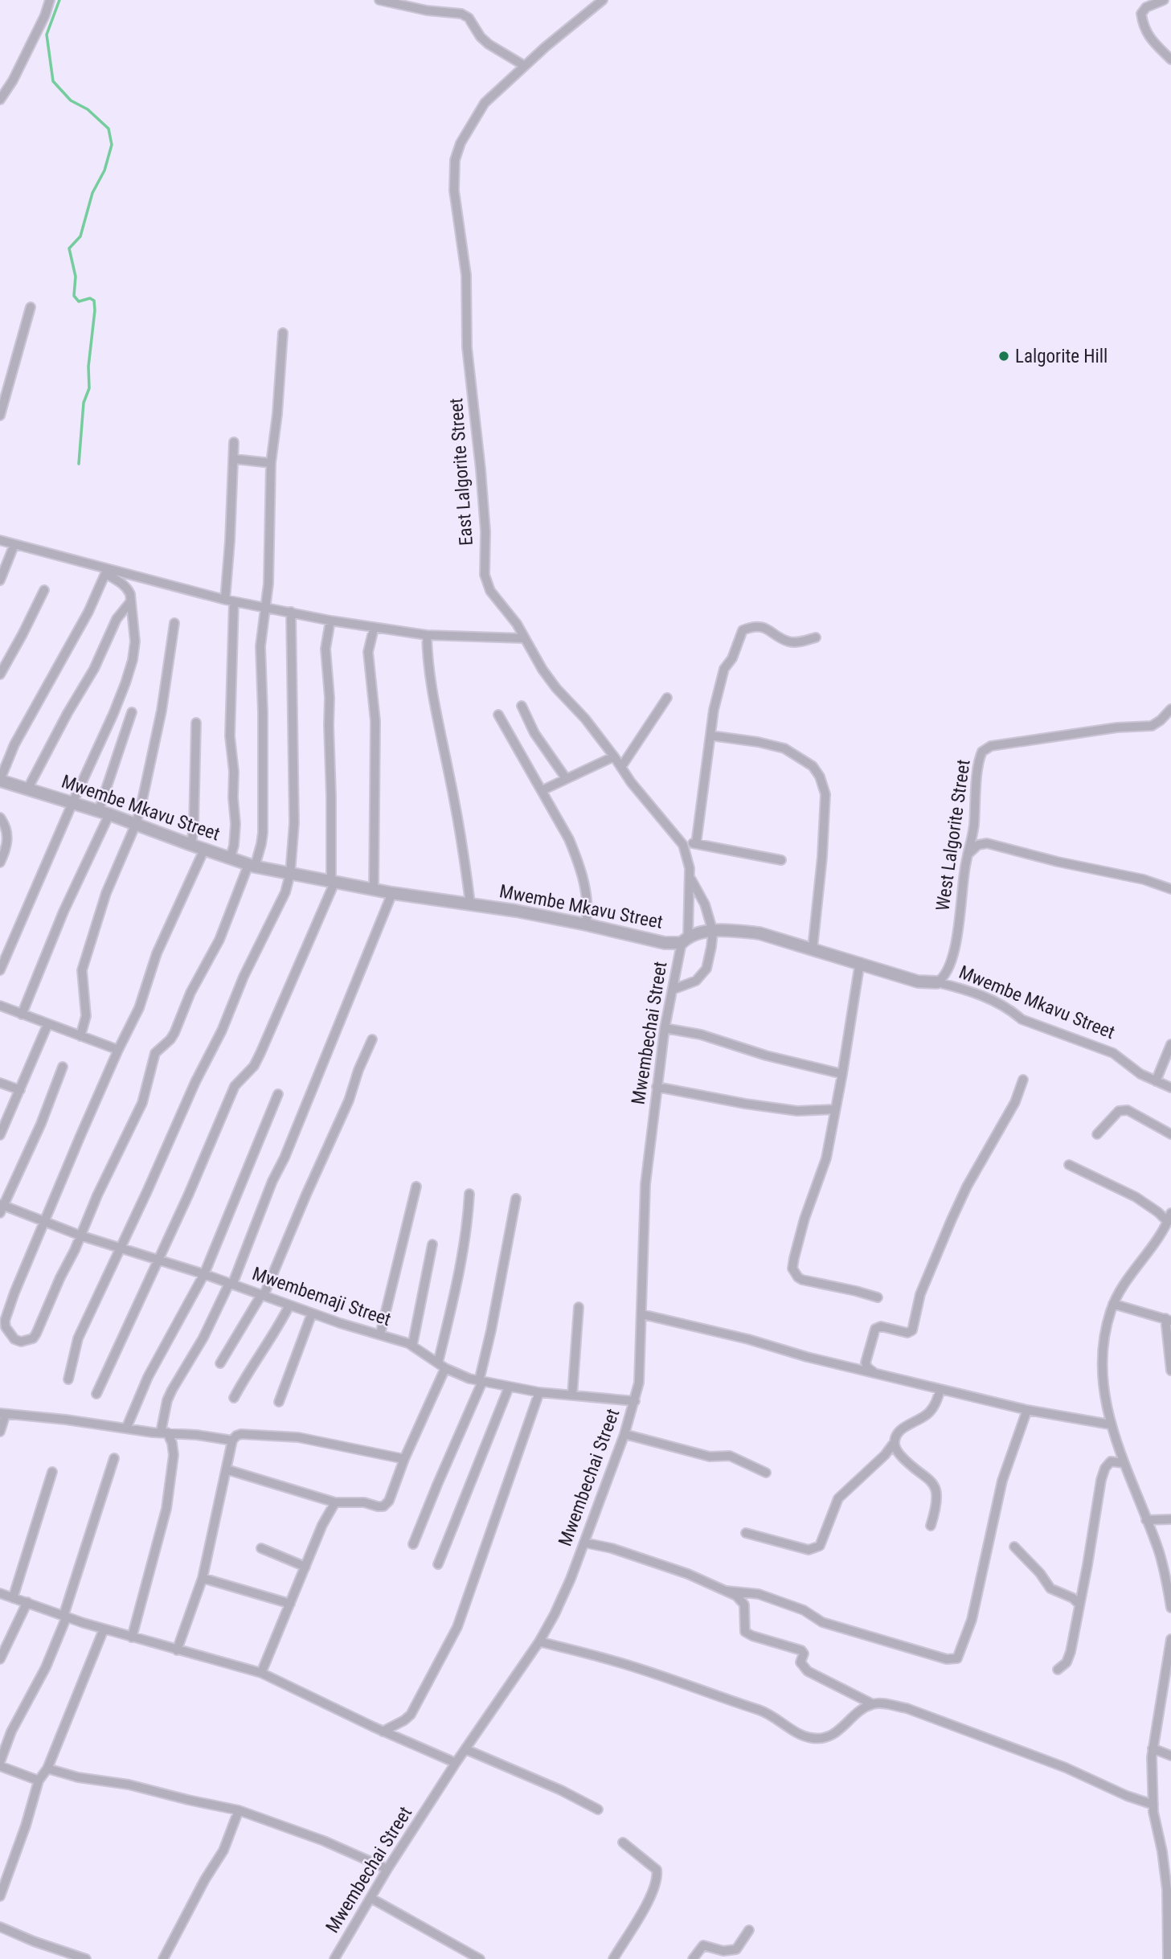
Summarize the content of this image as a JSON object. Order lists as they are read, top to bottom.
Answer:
{
  "streets": {
    "street": [
      "East Lalgorite Street",
      "Mwembe Mkavu Street",
      "West Lalgorite Street",
      "Mwembechai Street",
      "Mwembemaji Street"
    ]
  },
  "crossings": [
    ["East Lalgorite Street", "Mwembe Mkavu Street"],
    ["East Lalgorite Street", "Mwembechai Street"],
    ["Mwembe Mkavu Street", "West Lalgorite Street"],
    ["Mwembe Mkavu Street", "Mwembechai Street"],
    ["Mwembechai Street", "Mwembemaji Street"]
  ],
  "places": ["Lalgorite Hill"]
}
